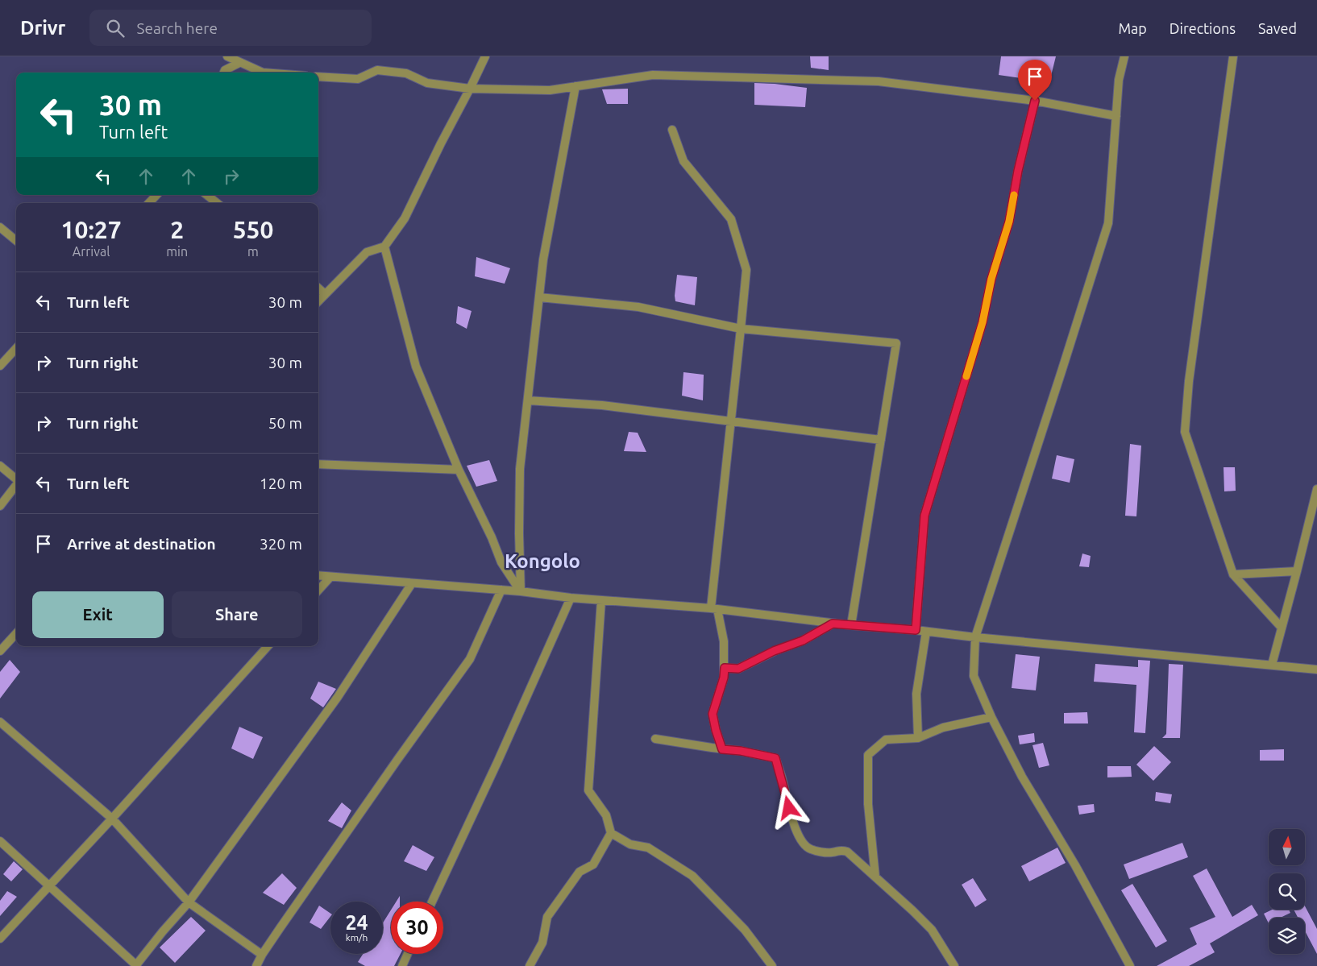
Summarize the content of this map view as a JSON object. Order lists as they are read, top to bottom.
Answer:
{
  "districts": ["Kongolo"],
  "north": "top",
  "page": {
    "header": "Drivr",
    "search": "Search here",
    "nav": ["Map", "Directions", "Saved"],
    "turn": ["30 m", "Turn left"],
    "eta": [
      "10:27",
      "Arrival",
      "2",
      "min",
      "550",
      "m"
    ],
    "list": [
      {
        "name": "Turn left",
        "value": "30 m"
      },
      {
        "name": "Turn right",
        "value": "30 m"
      },
      {
        "name": "Turn right",
        "value": "50 m"
      },
      {
        "name": "Turn left",
        "value": "120 m"
      },
      {
        "name": "Arrive at destination",
        "value": "320 m"
      }
    ],
    "buttons": ["Exit", "Share"],
    "speed": "24 km/h",
    "limit": "30"
  }
}
